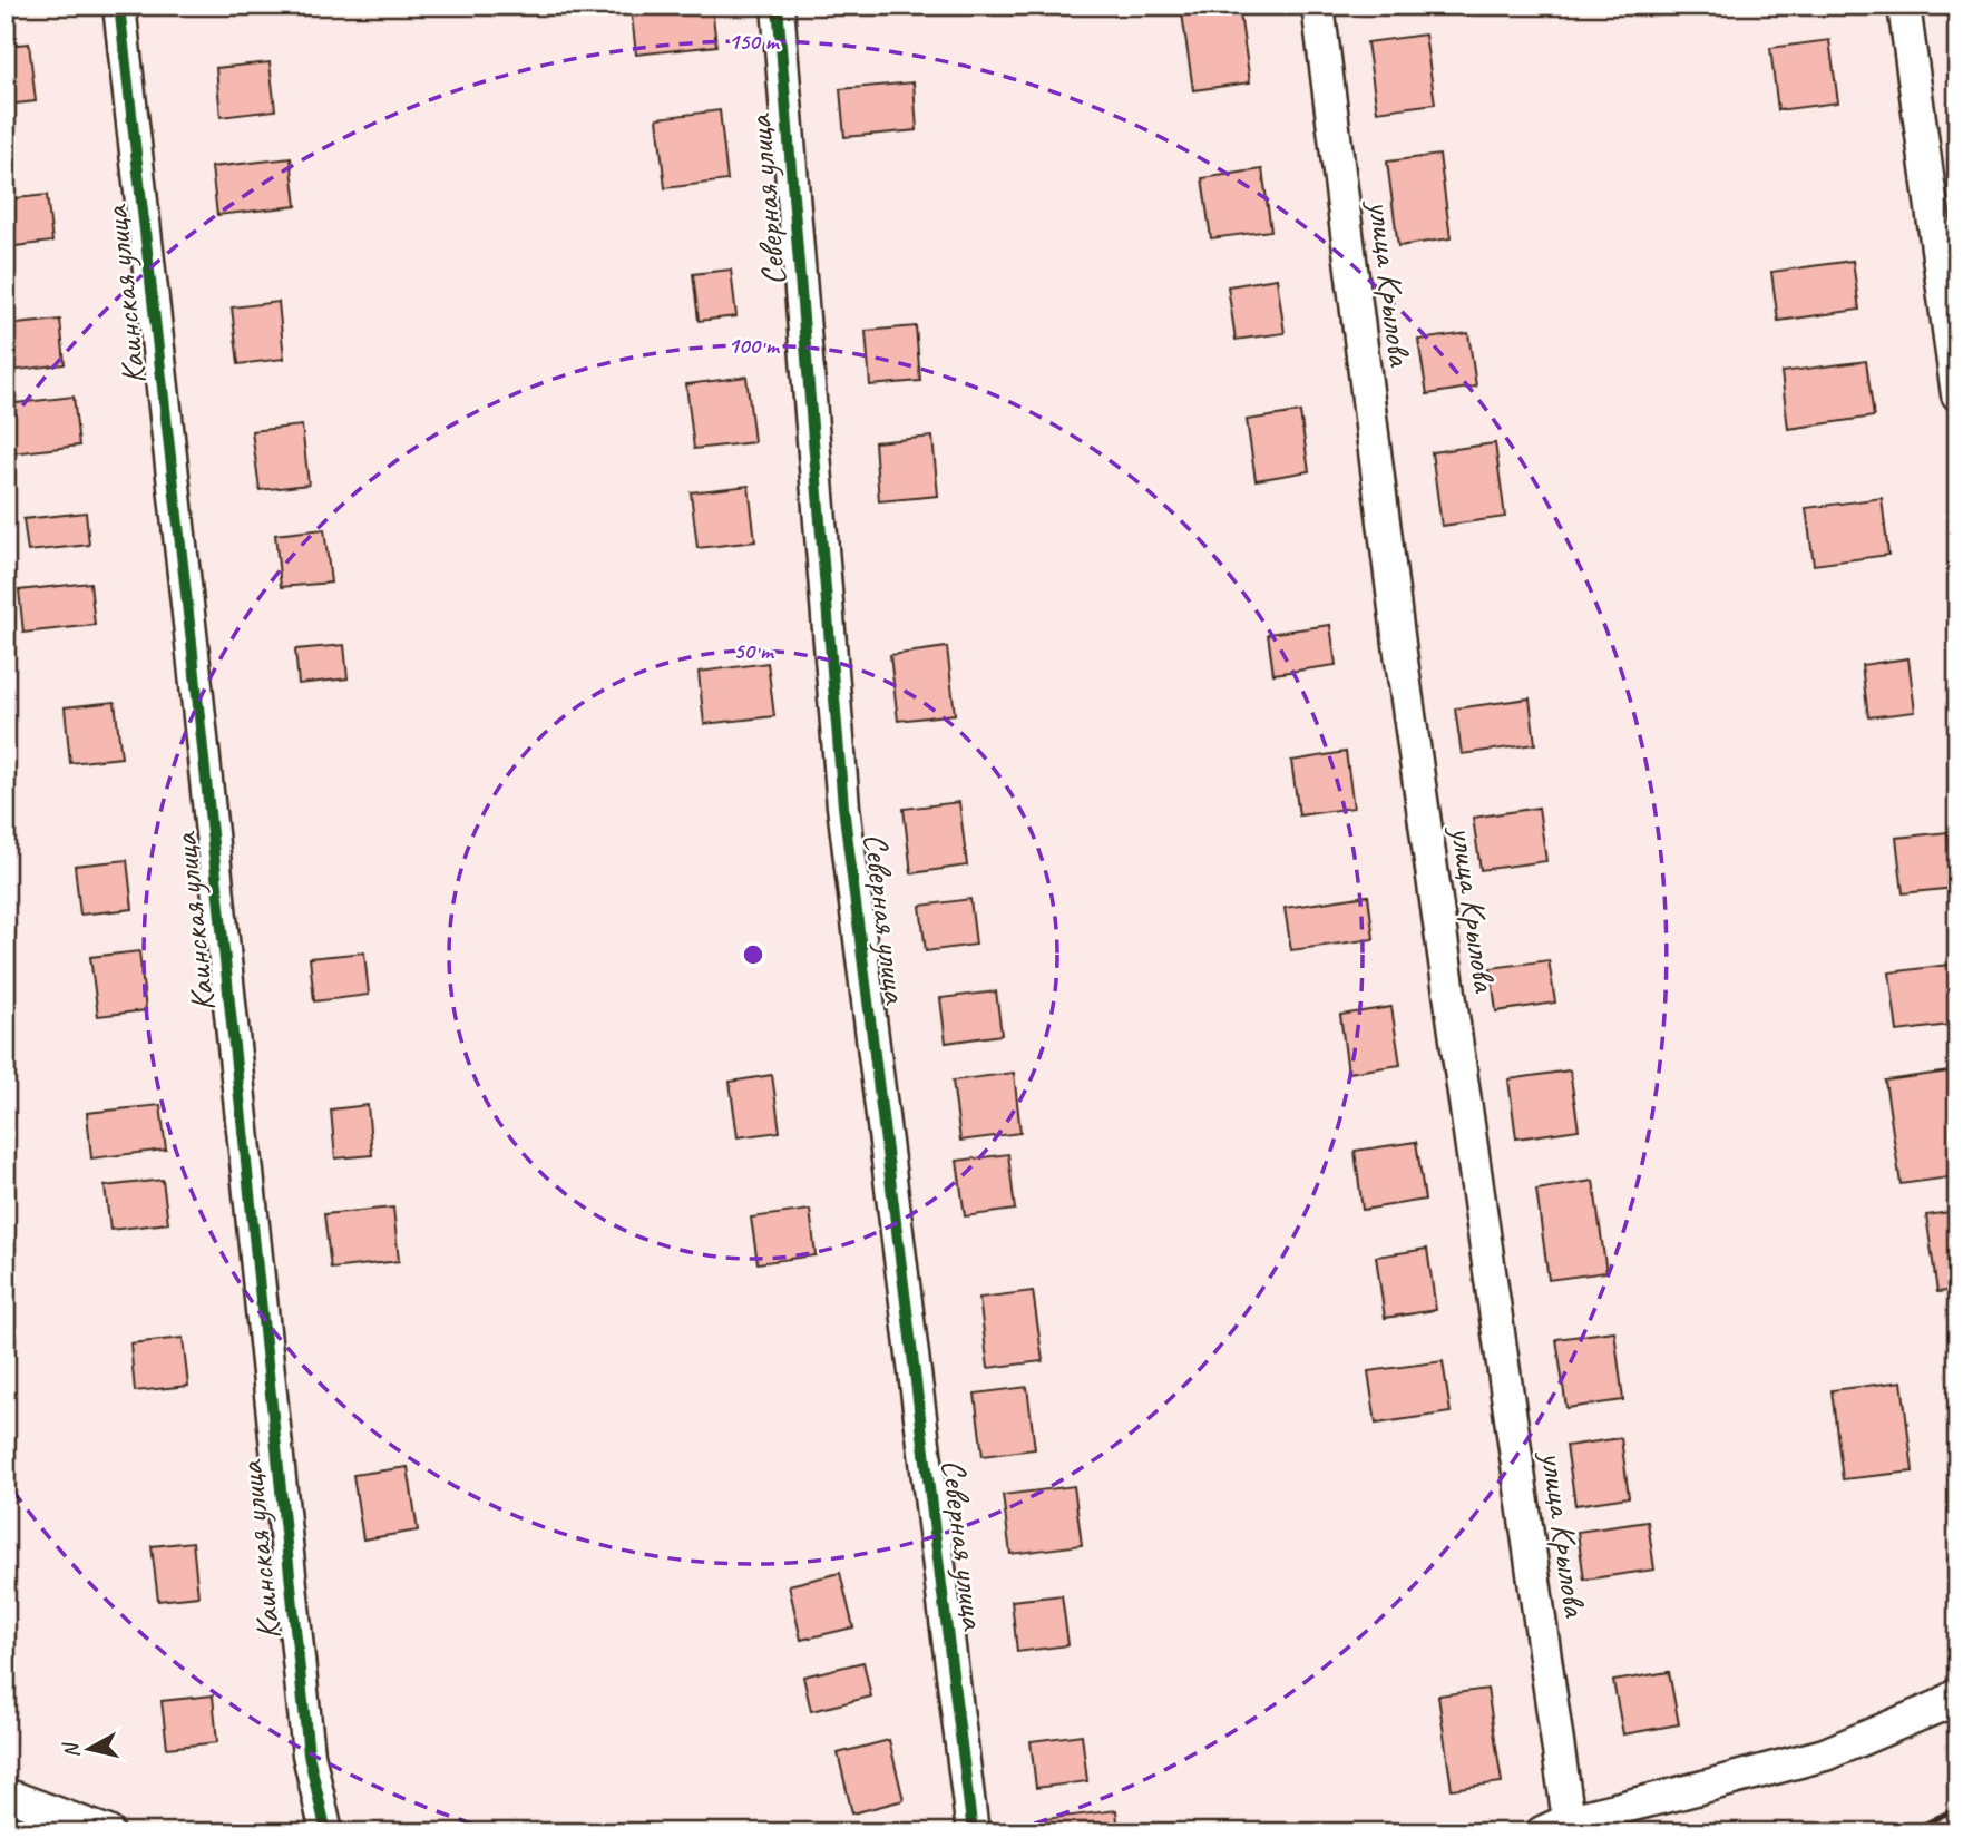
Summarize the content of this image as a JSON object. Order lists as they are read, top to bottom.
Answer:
{
  "streets": {
    "street": ["Северная улица", "улица Крылова", "Каинская улица"]
  },
  "north": "left",
  "rings": ["150 m", "100 m", "50 m"]
}
